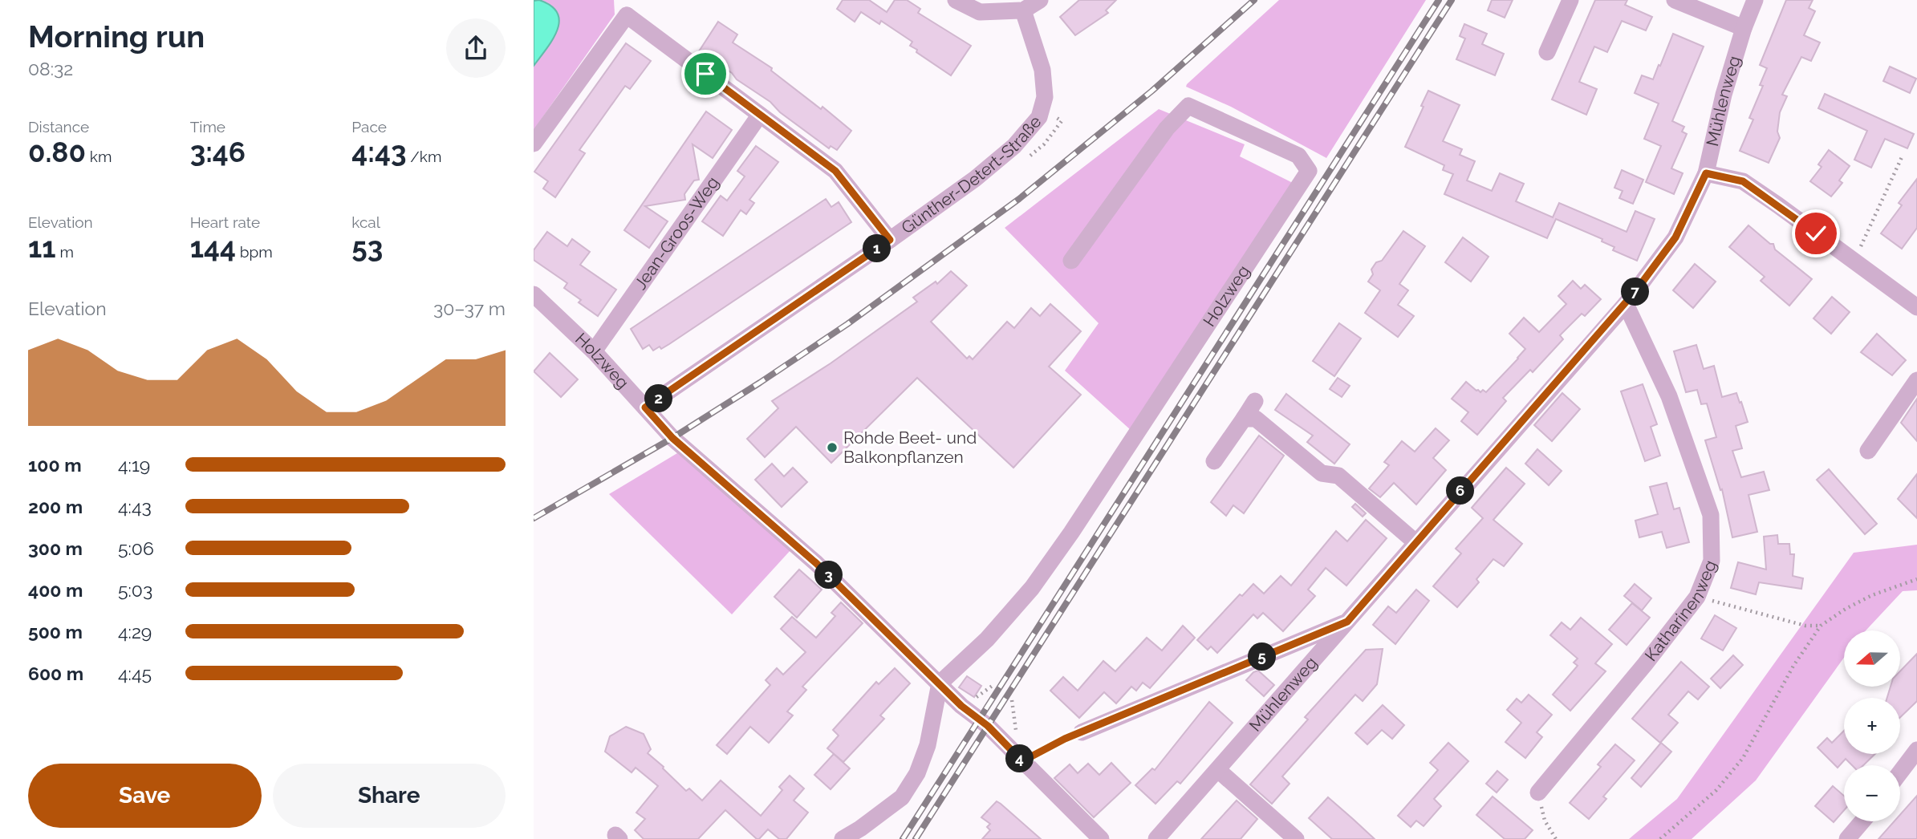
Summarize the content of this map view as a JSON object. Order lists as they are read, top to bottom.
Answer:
{
  "streets": {
    "street": [
      "Mühlenweg",
      "Günther-Detert-Straße",
      "Jean-Groos-Weg",
      "Holzweg",
      "Katharinenweg"
    ]
  },
  "crossings": [
    ["Mühlenweg", "Katharinenweg"],
    ["Günther-Detert-Straße", "Holzweg"],
    ["Jean-Groos-Weg", "Holzweg"]
  ],
  "places": ["Rohde Beet- und Balkonpflanzen"],
  "north": "left",
  "page": {
    "heading": ["Morning run", "08:32"],
    "stats": [
      ["Distance", "0.80 km"],
      ["Time", "3:46"],
      ["Pace", "4:43 /km"],
      ["Elevation", "11 m"],
      ["Heart rate", "144 bpm"],
      ["kcal", "53"]
    ],
    "pins": [
      "1",
      "7",
      "2",
      "6",
      "3",
      "5",
      "4"
    ],
    "chart": ["Elevation", "30–37 m"],
    "list": [
      {
        "name": "100 m",
        "note": "4:19"
      },
      {
        "name": "200 m",
        "note": "4:43"
      },
      {
        "name": "300 m",
        "note": "5:06"
      },
      {
        "name": "400 m",
        "note": "5:03"
      },
      {
        "name": "500 m",
        "note": "4:29"
      },
      {
        "name": "600 m",
        "note": "4:45"
      }
    ],
    "map_buttons": ["+", "−"],
    "buttons": ["Save", "Share"]
  }
}
